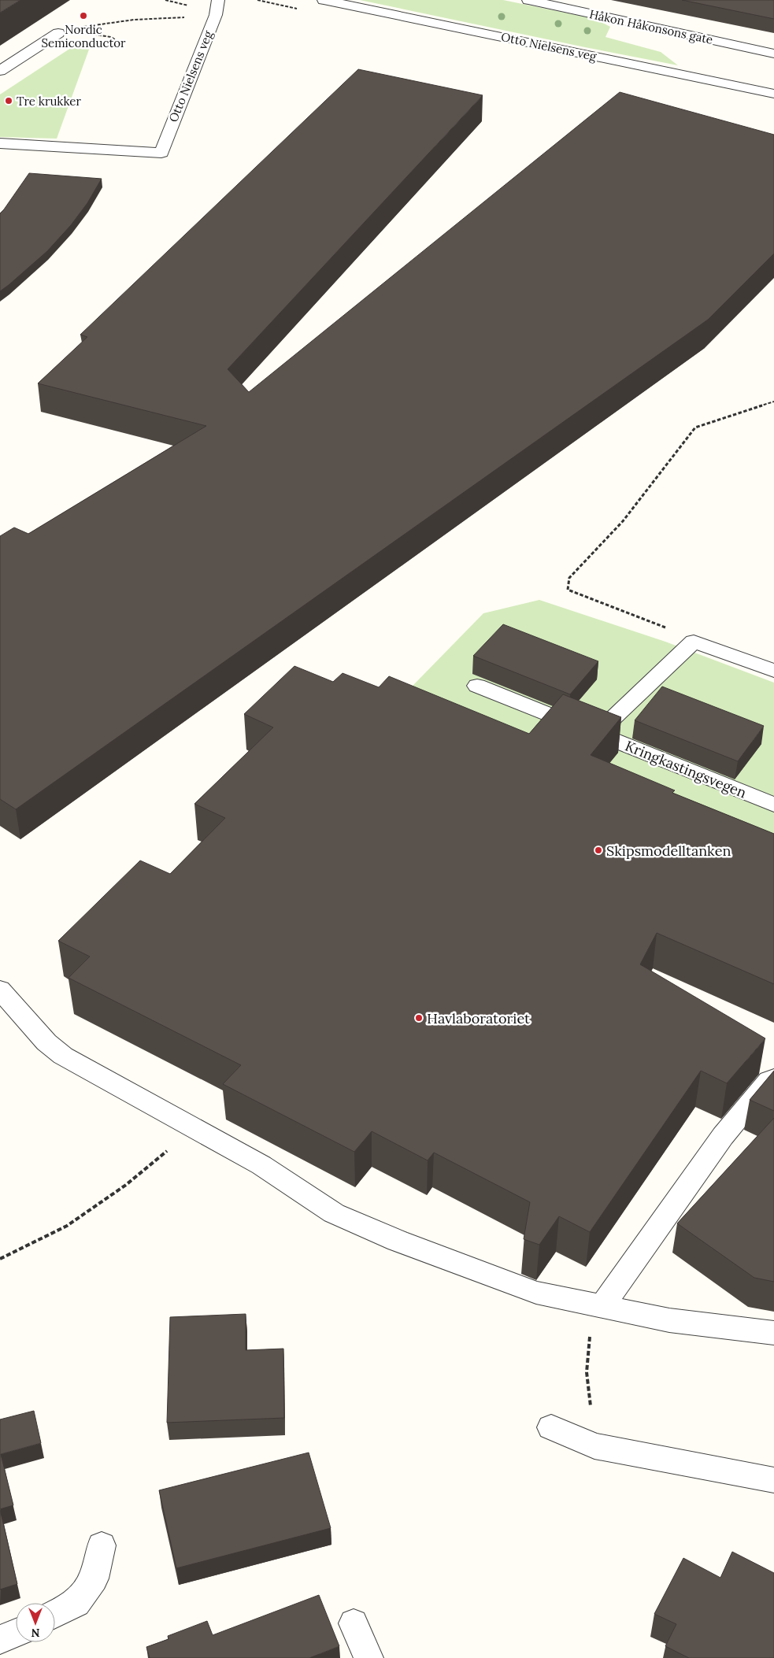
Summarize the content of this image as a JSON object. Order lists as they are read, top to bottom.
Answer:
{
  "streets": {
    "street": ["Håkon Håkonsons gate", "Otto Nielsens veg", "Kringkastingsvegen"]
  },
  "places": [
    "Nordic Semiconductor",
    "Tre krukker",
    "Skipsmodelltanken",
    "Havlaboratoriet"
  ],
  "north": "bottom"
}
